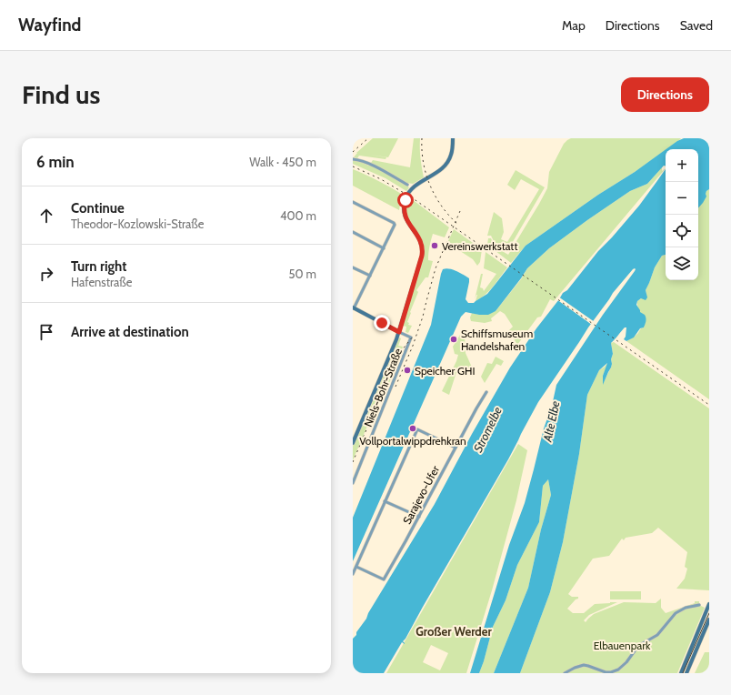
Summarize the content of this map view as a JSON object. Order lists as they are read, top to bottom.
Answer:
{
  "streets": {
    "street": ["Niels-Bohr-Straße", "Sarajevo-Ufer"]
  },
  "districts": ["Großer Werder"],
  "water": ["Alte Elbe", "Stromelbe"],
  "parks": ["Elbauenpark"],
  "places": [
    "Vereinswerkstatt",
    "Schiffsmuseum Handelshafen",
    "Speicher GHI",
    "Vollportalwippdrehkran"
  ],
  "page": {
    "header": "Wayfind",
    "nav": ["Map", "Directions", "Saved"],
    "buttons": "Directions",
    "title": "Find us",
    "heading": ["6 min", "Walk · 450 m"],
    "map_buttons": ["+", "−"],
    "list": [
      ["Continue", "Theodor-Kozlowski-Straße", "400 m"],
      ["Turn right", "Hafenstraße", "50 m"],
      "Arrive at destination"
    ]
  }
}
